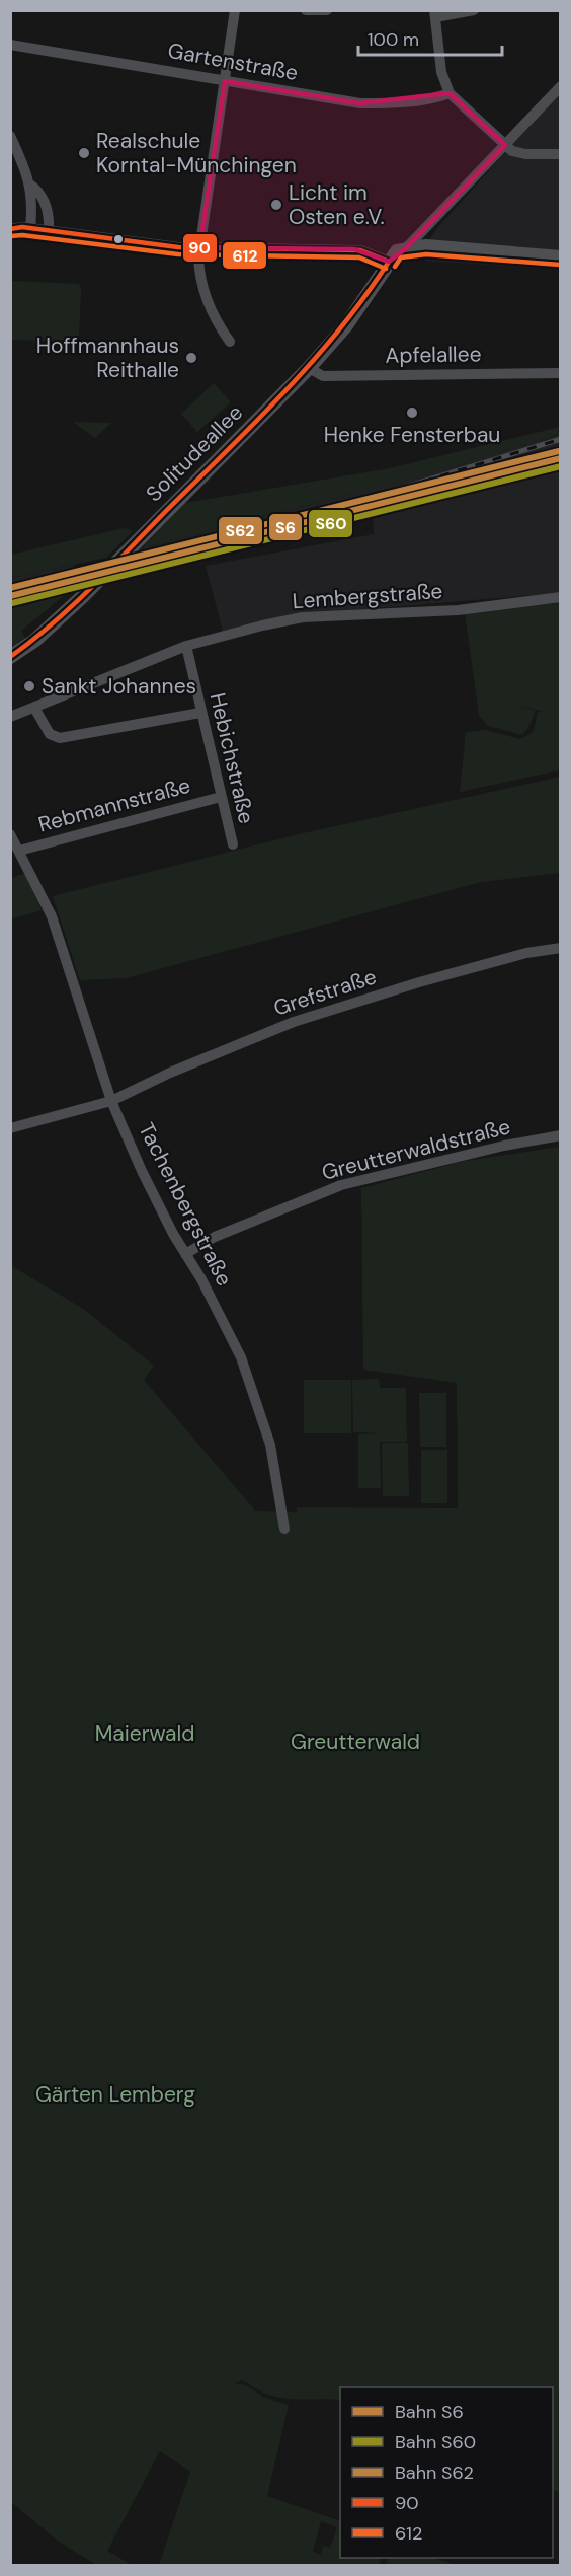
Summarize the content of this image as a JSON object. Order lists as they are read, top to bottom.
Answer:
{
  "streets": {
    "main road": ["Solitudeallee"],
    "street": [
      "Gartenstraße",
      "Apfelallee",
      "Lembergstraße",
      "Hebichstraße",
      "Rebmannstraße",
      "Grefstraße",
      "Greutterwaldstraße",
      "Tachenbergstraße"
    ]
  },
  "crossings": [
    ["Apfelallee", "Solitudeallee"],
    ["Lembergstraße", "Hebichstraße"],
    ["Hebichstraße", "Rebmannstraße"],
    ["Rebmannstraße", "Tachenbergstraße"],
    ["Grefstraße", "Tachenbergstraße"],
    ["Greutterwaldstraße", "Tachenbergstraße"]
  ],
  "parks": ["Maierwald", "Greutterwald", "Gärten Lemberg"],
  "places": [
    "Realschule Korntal-Münchingen",
    "Licht im Osten e.V.",
    "Hoffmannhaus Reithalle",
    "Henke Fensterbau",
    "Sankt Johannes"
  ],
  "lines": [
    "transit line 90",
    "transit line 612",
    "rail line S62",
    "rail line S6",
    "rail line S60"
  ],
  "legend": [
    "Bahn S6",
    "Bahn S60",
    "Bahn S62",
    "90",
    "612"
  ],
  "scale_bar": "100 m"
}
